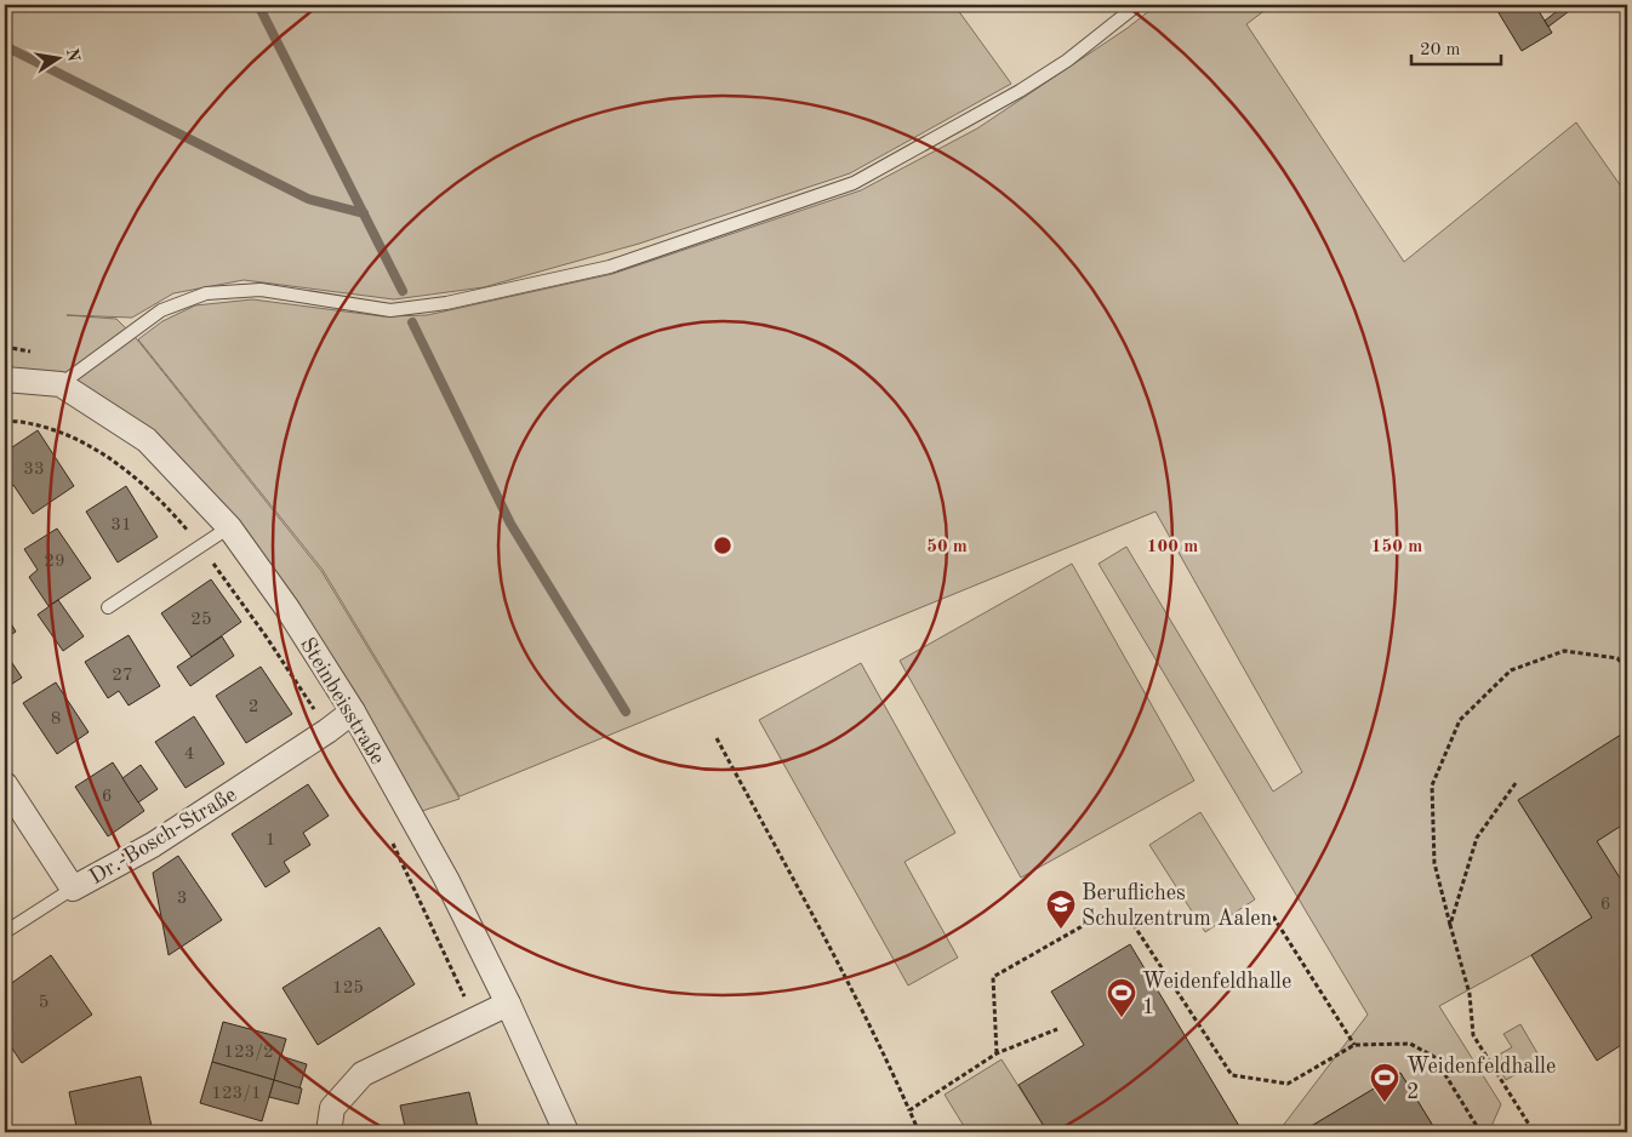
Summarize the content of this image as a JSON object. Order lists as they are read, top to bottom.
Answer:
{
  "streets": {
    "street": ["Steinbeisstraße", "Dr.-Bosch-Straße"]
  },
  "crossings": [
    ["Steinbeisstraße", "Dr.-Bosch-Straße"]
  ],
  "places": {
    "school or university": ["Berufliches Schulzentrum Aalen"],
    "sports": ["Weidenfeldhalle 1", "Weidenfeldhalle 2"]
  },
  "house_numbers": [
    "33",
    "31",
    "29",
    "25",
    "27",
    "2",
    "8",
    "4",
    "6",
    "1",
    "3",
    "6",
    "125",
    "5",
    "123/2",
    "123/1"
  ],
  "scale_bar": "20 m",
  "north": "right",
  "rings": ["50 m", "100 m", "150 m"]
}
